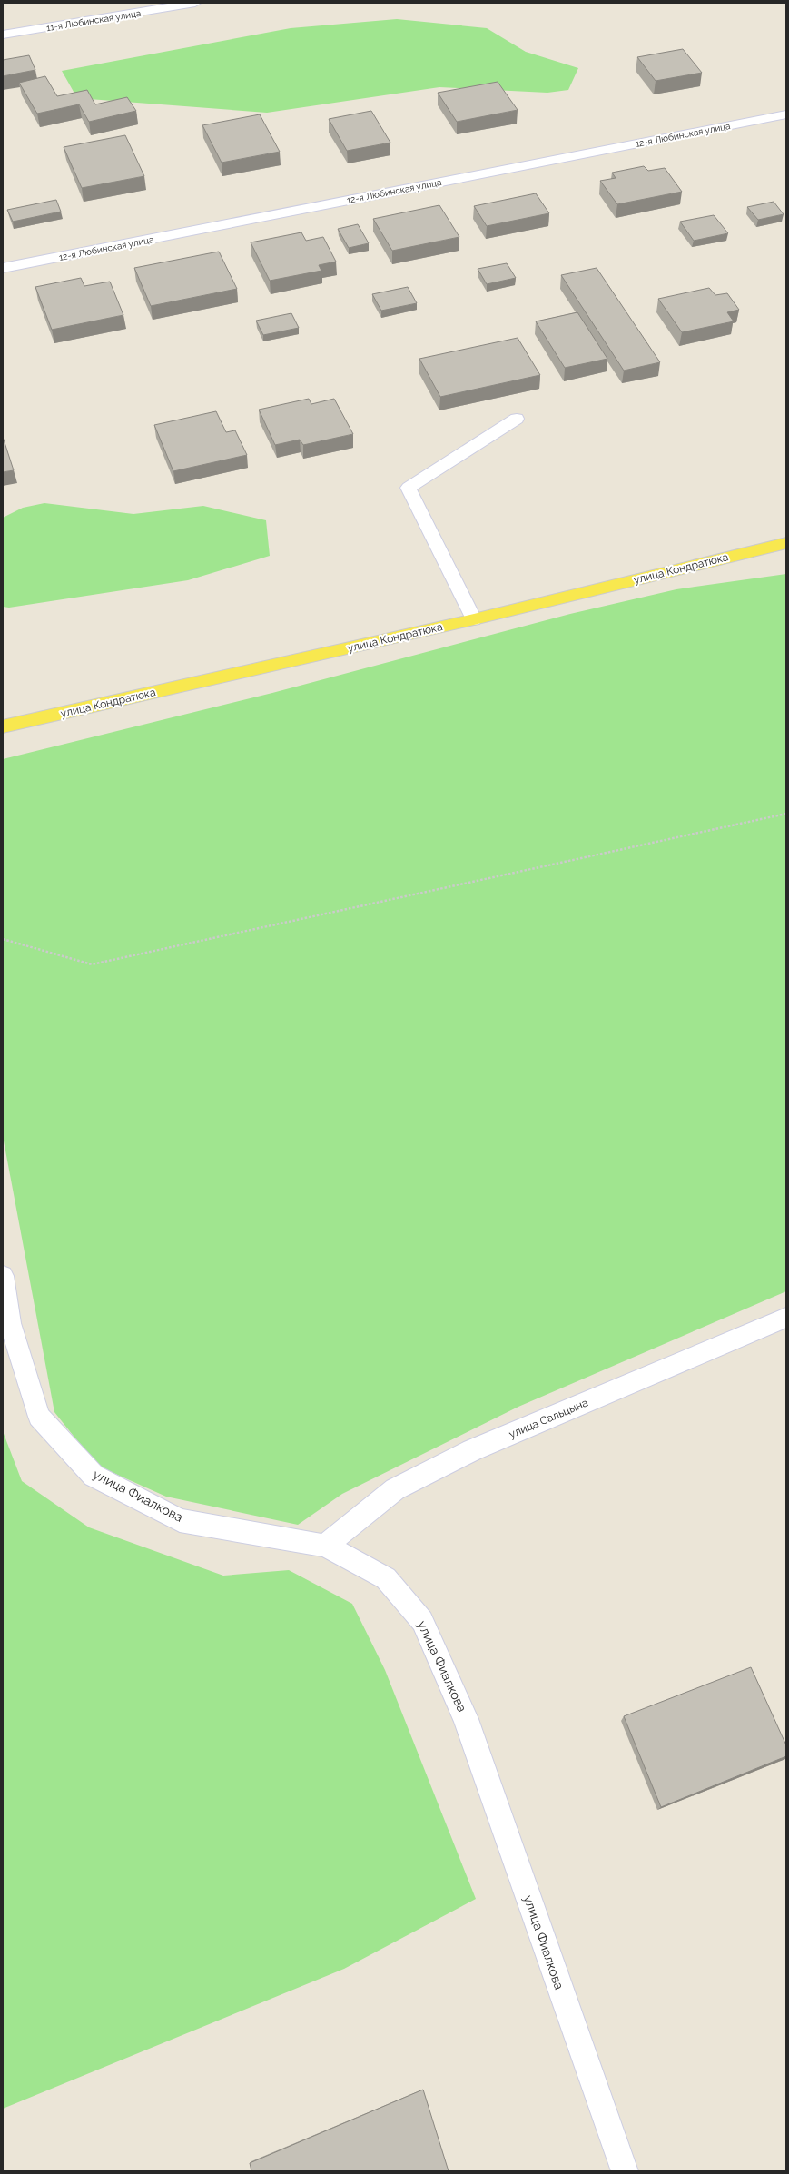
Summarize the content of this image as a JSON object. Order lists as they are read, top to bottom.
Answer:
{
  "streets": {
    "main road": ["улица Кондратюка"],
    "street": [
      "11-я Любинская улица",
      "12-я Любинская улица",
      "улица Сальцына",
      "улица Фиалкова"
    ]
  },
  "crossings": [
    ["улица Сальцына", "улица Фиалкова"]
  ]
}
